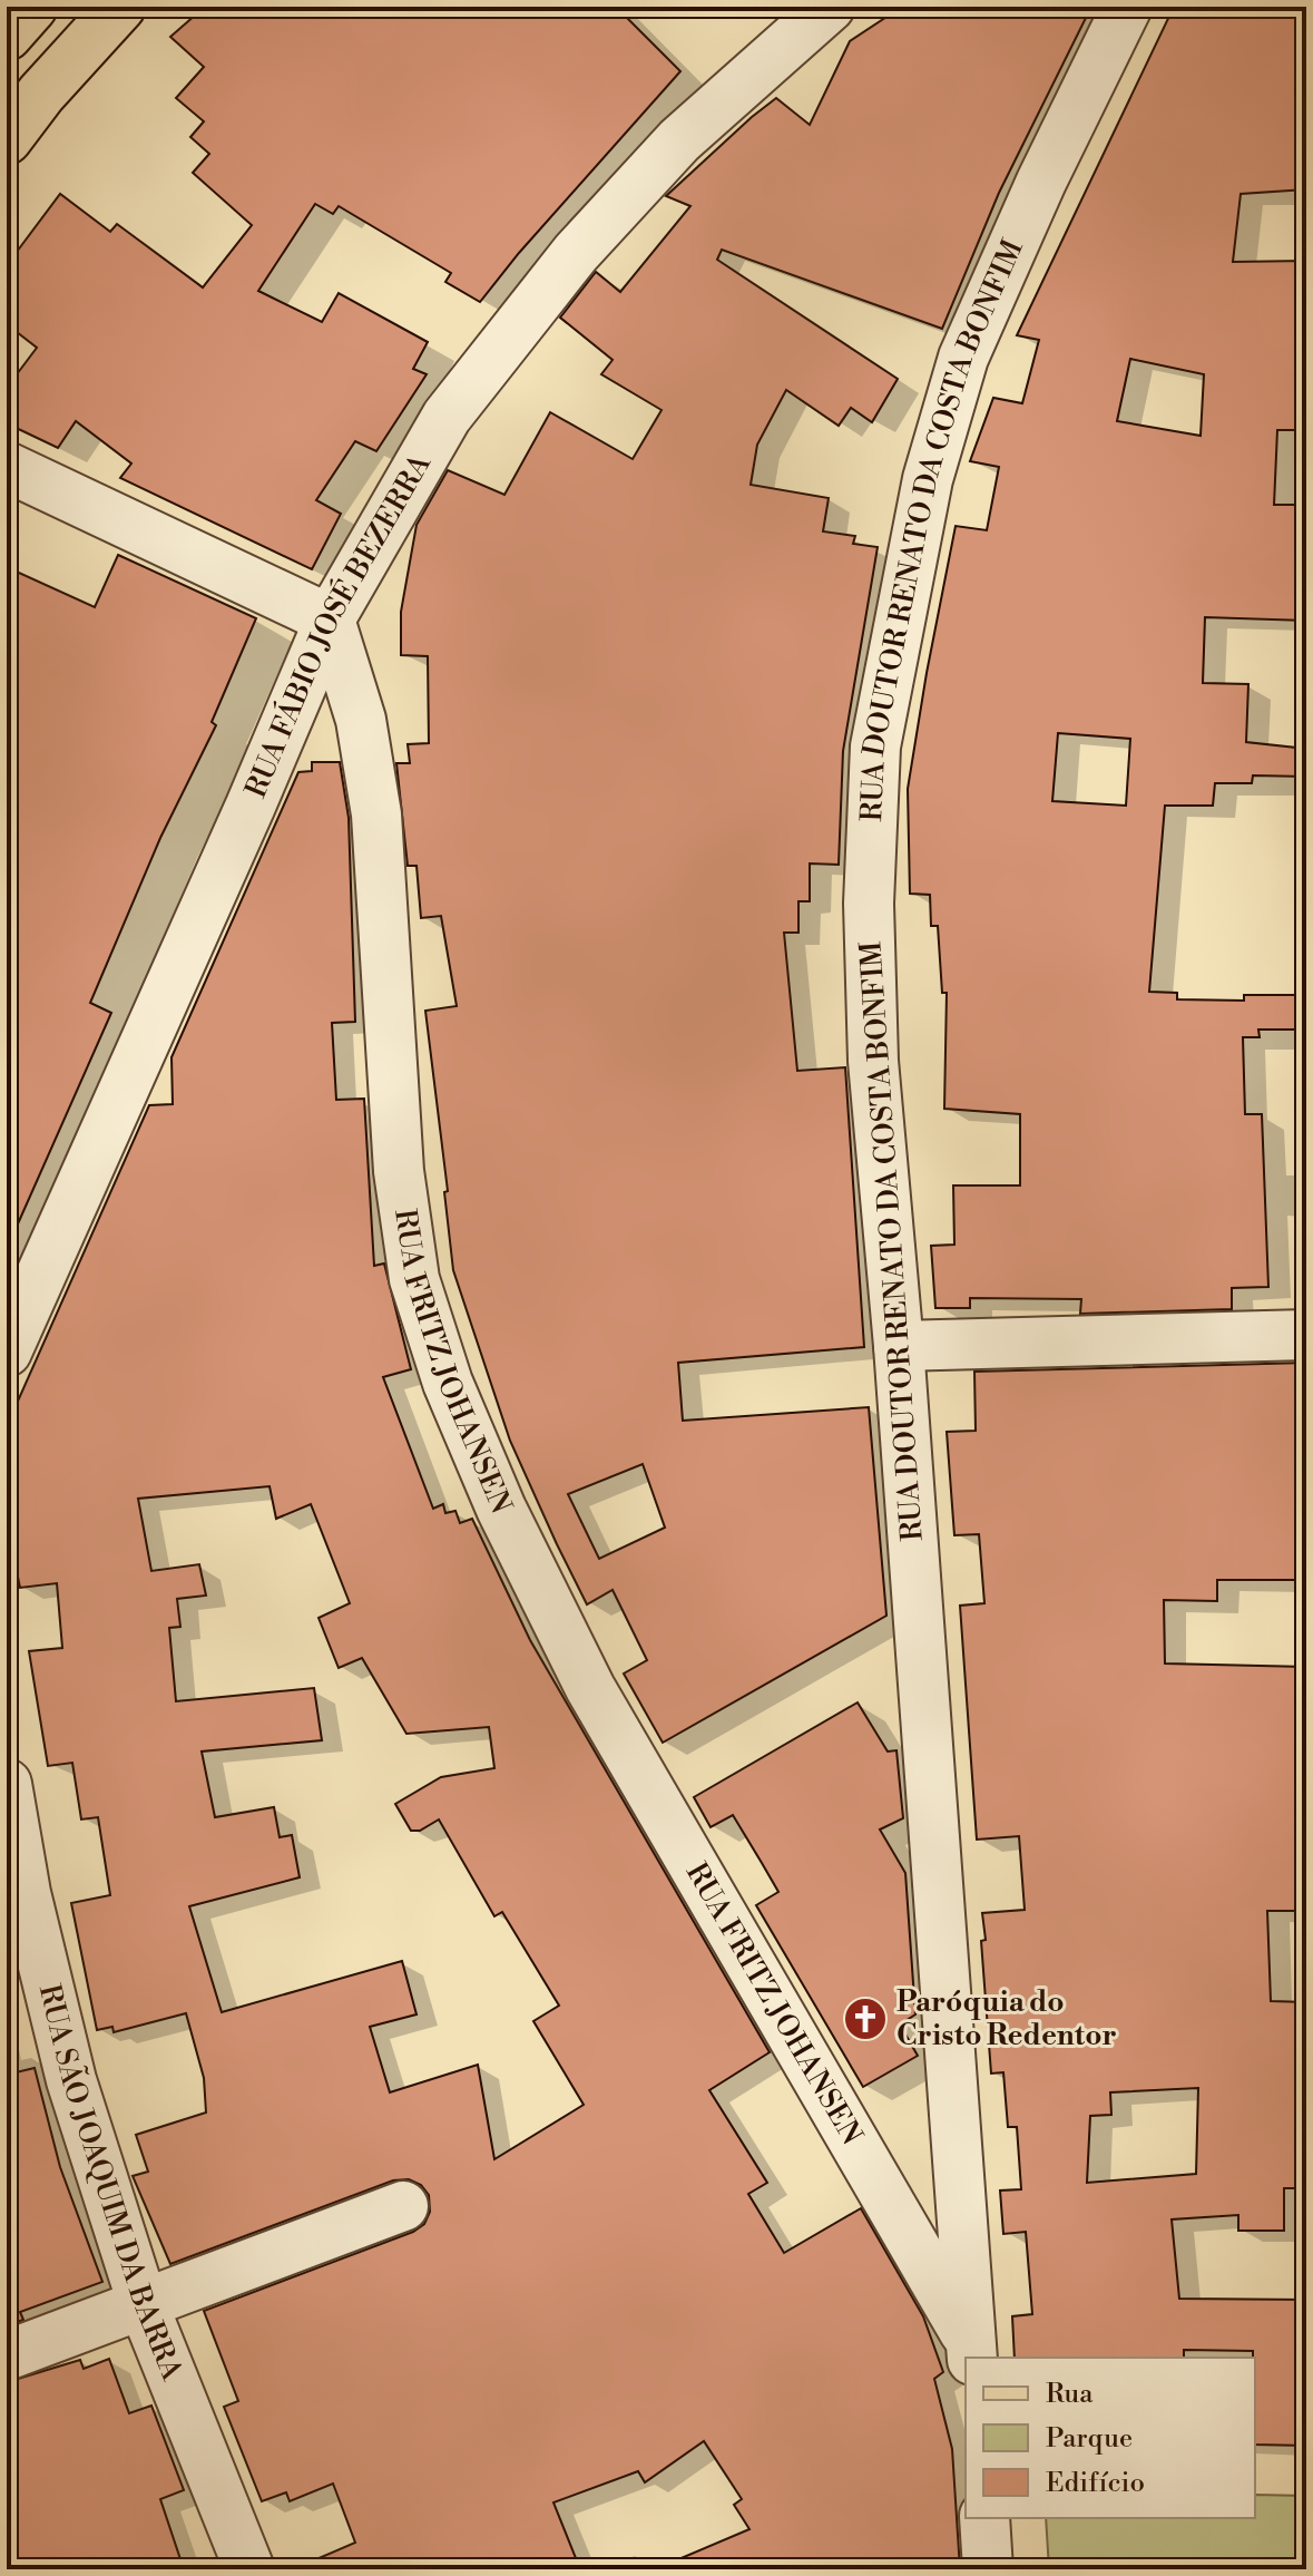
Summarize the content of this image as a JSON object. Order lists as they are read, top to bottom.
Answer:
{
  "streets": {
    "street": [
      "RUA DOUTOR RENATO DA COSTA BONFIM",
      "RUA FÁBIO JOSÉ BEZERRA",
      "RUA FRITZ JOHANSEN",
      "RUA SÃO JOAQUIM DA BARRA"
    ]
  },
  "crossings": [
    ["RUA DOUTOR RENATO DA COSTA BONFIM", "RUA FRITZ JOHANSEN"],
    ["RUA FÁBIO JOSÉ BEZERRA", "RUA FRITZ JOHANSEN"]
  ],
  "places": {
    "church": ["Paróquia do Cristo Redentor"]
  },
  "legend": ["Rua", "Parque", "Edifício"]
}
